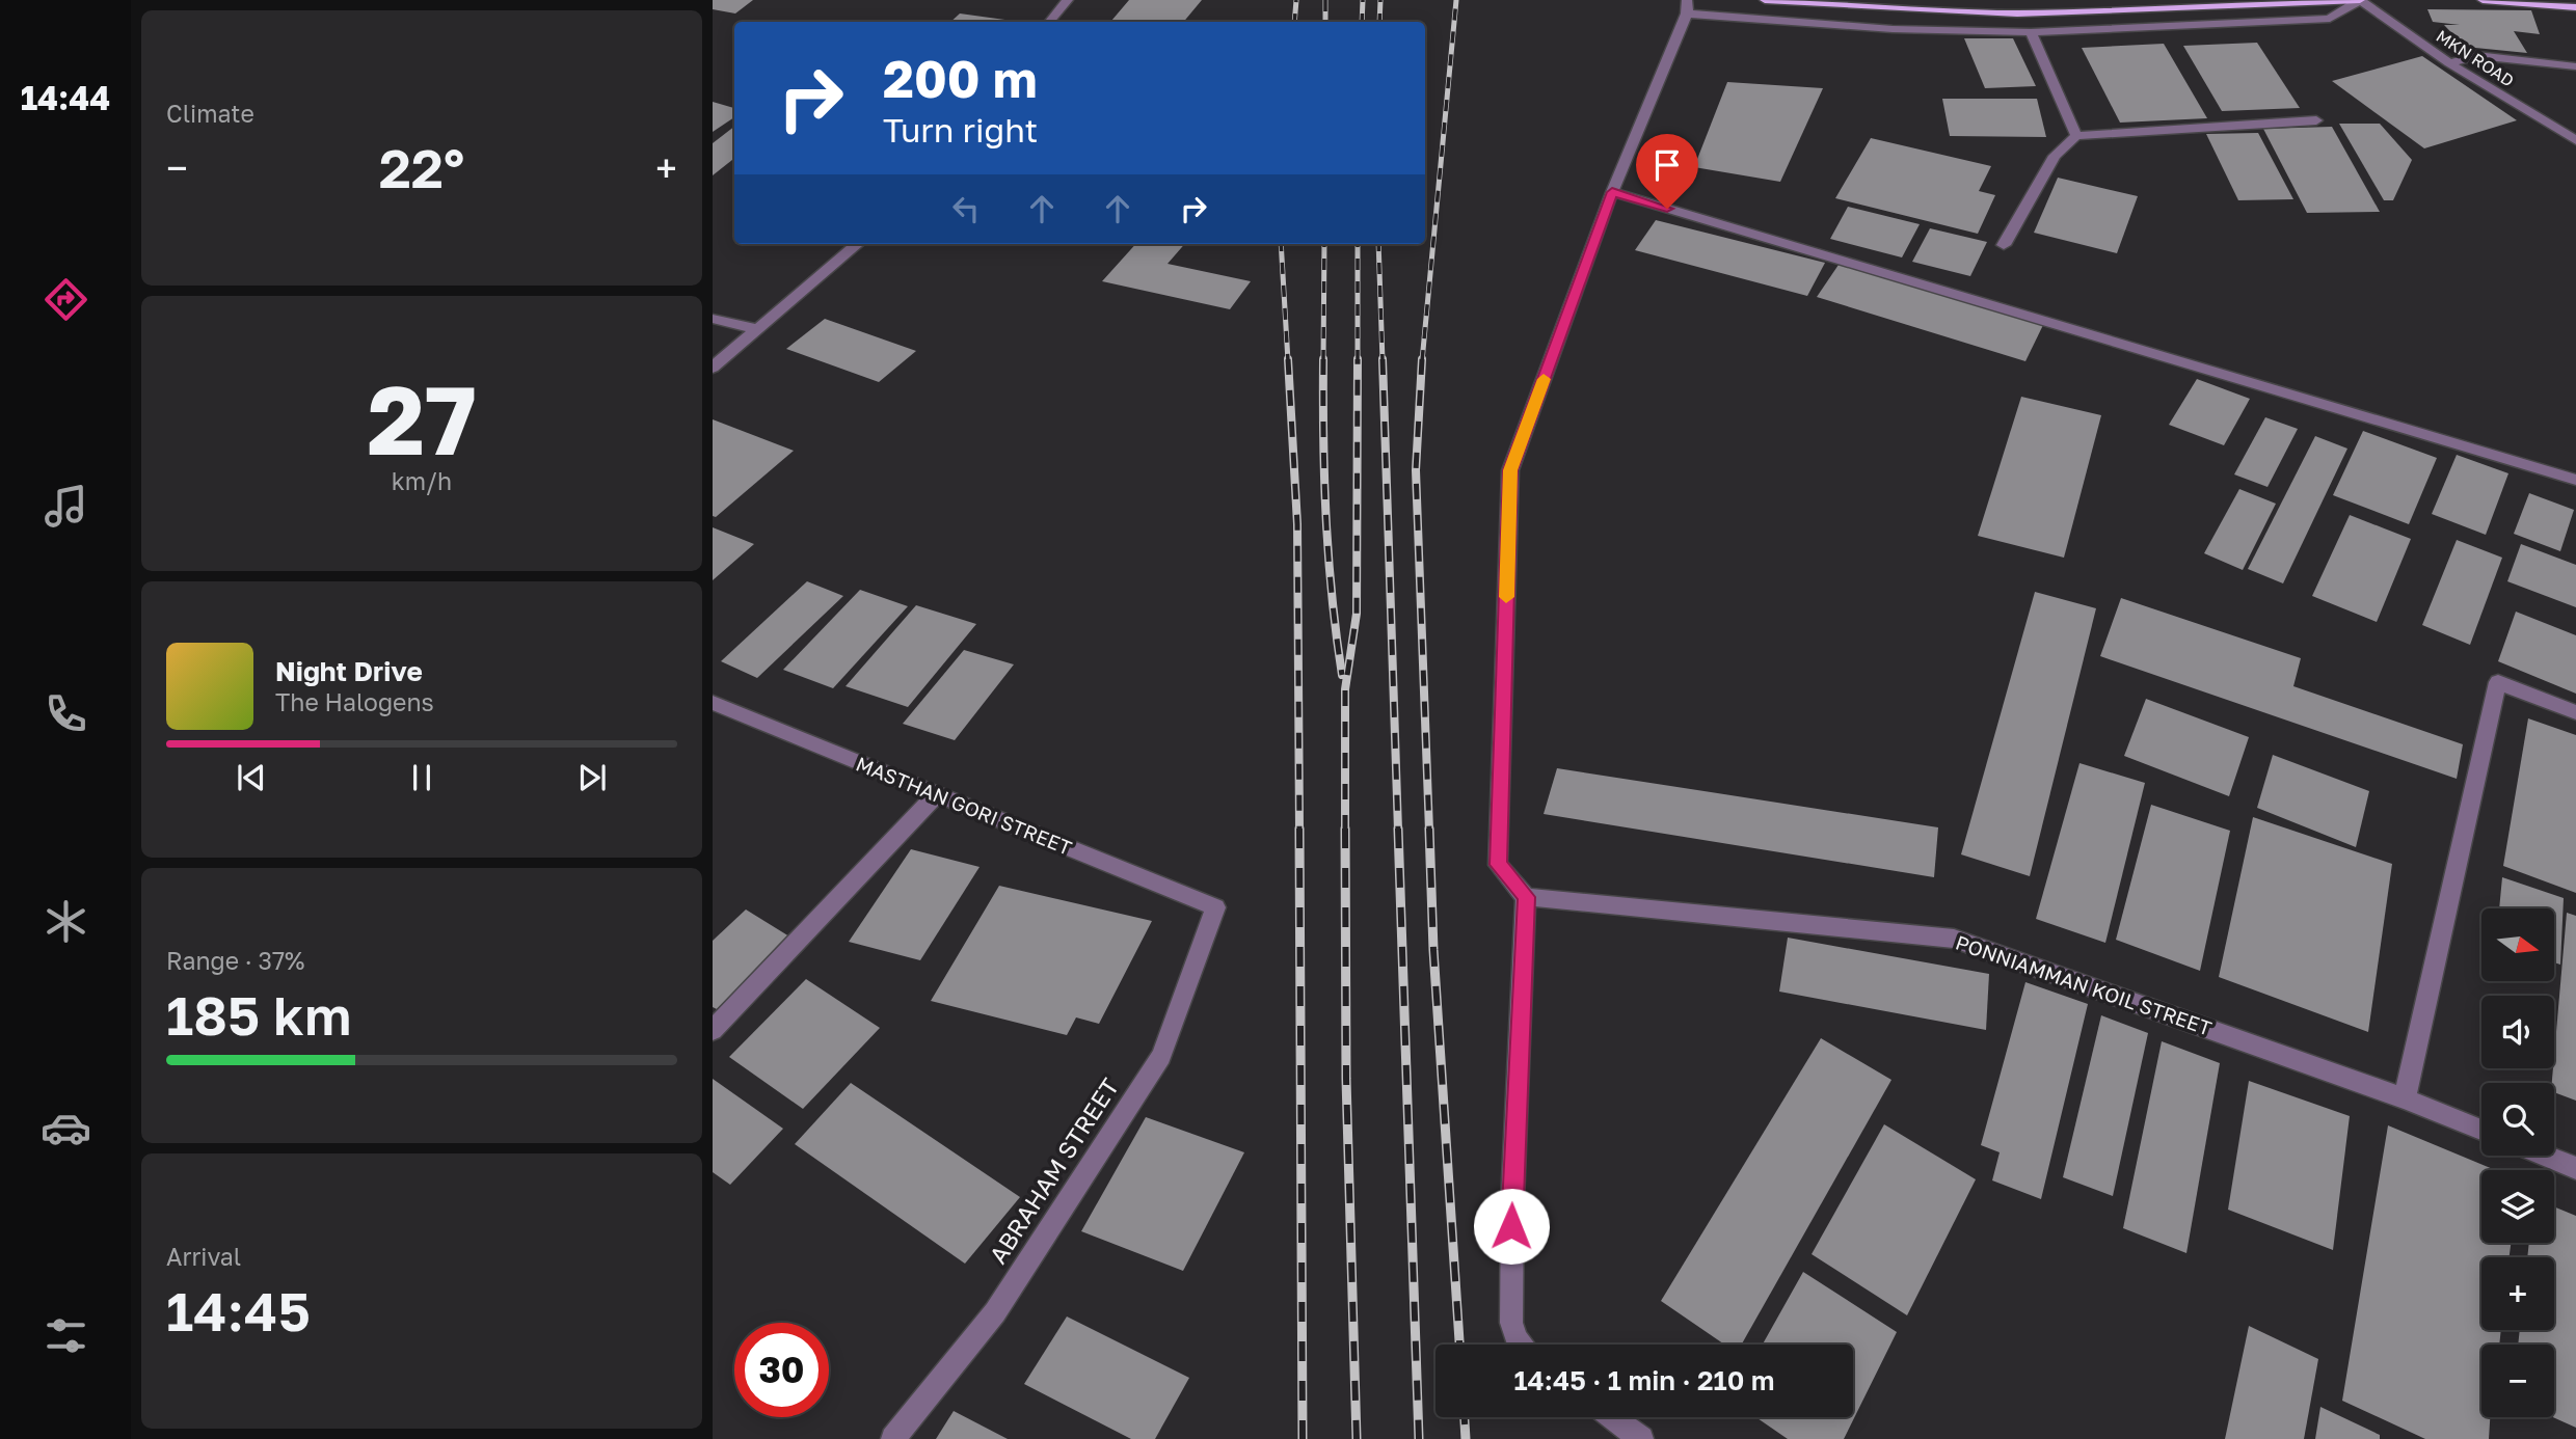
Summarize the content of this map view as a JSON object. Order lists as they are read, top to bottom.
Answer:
{
  "streets": {
    "street": [
      "MKN ROAD",
      "MASTHAN GORI STREET",
      "PONNIAMMAN KOIL STREET",
      "ABRAHAM STREET"
    ]
  },
  "crossings": [
    ["MASTHAN GORI STREET", "ABRAHAM STREET"]
  ],
  "north": "right",
  "page": {
    "tabs": "14:44",
    "tile": [
      "Climate",
      ["27", "km/h"],
      ["Range · 37%", "185 km"],
      ["Arrival", "14:45"]
    ],
    "turn": ["200 m", "Turn right"],
    "heat": ["−", "22°", "+"],
    "song": ["Night Drive", "The Halogens"],
    "map_buttons": ["+", "−"],
    "limit": "30",
    "trip": "14:45 · 1 min · 210 m"
  }
}
